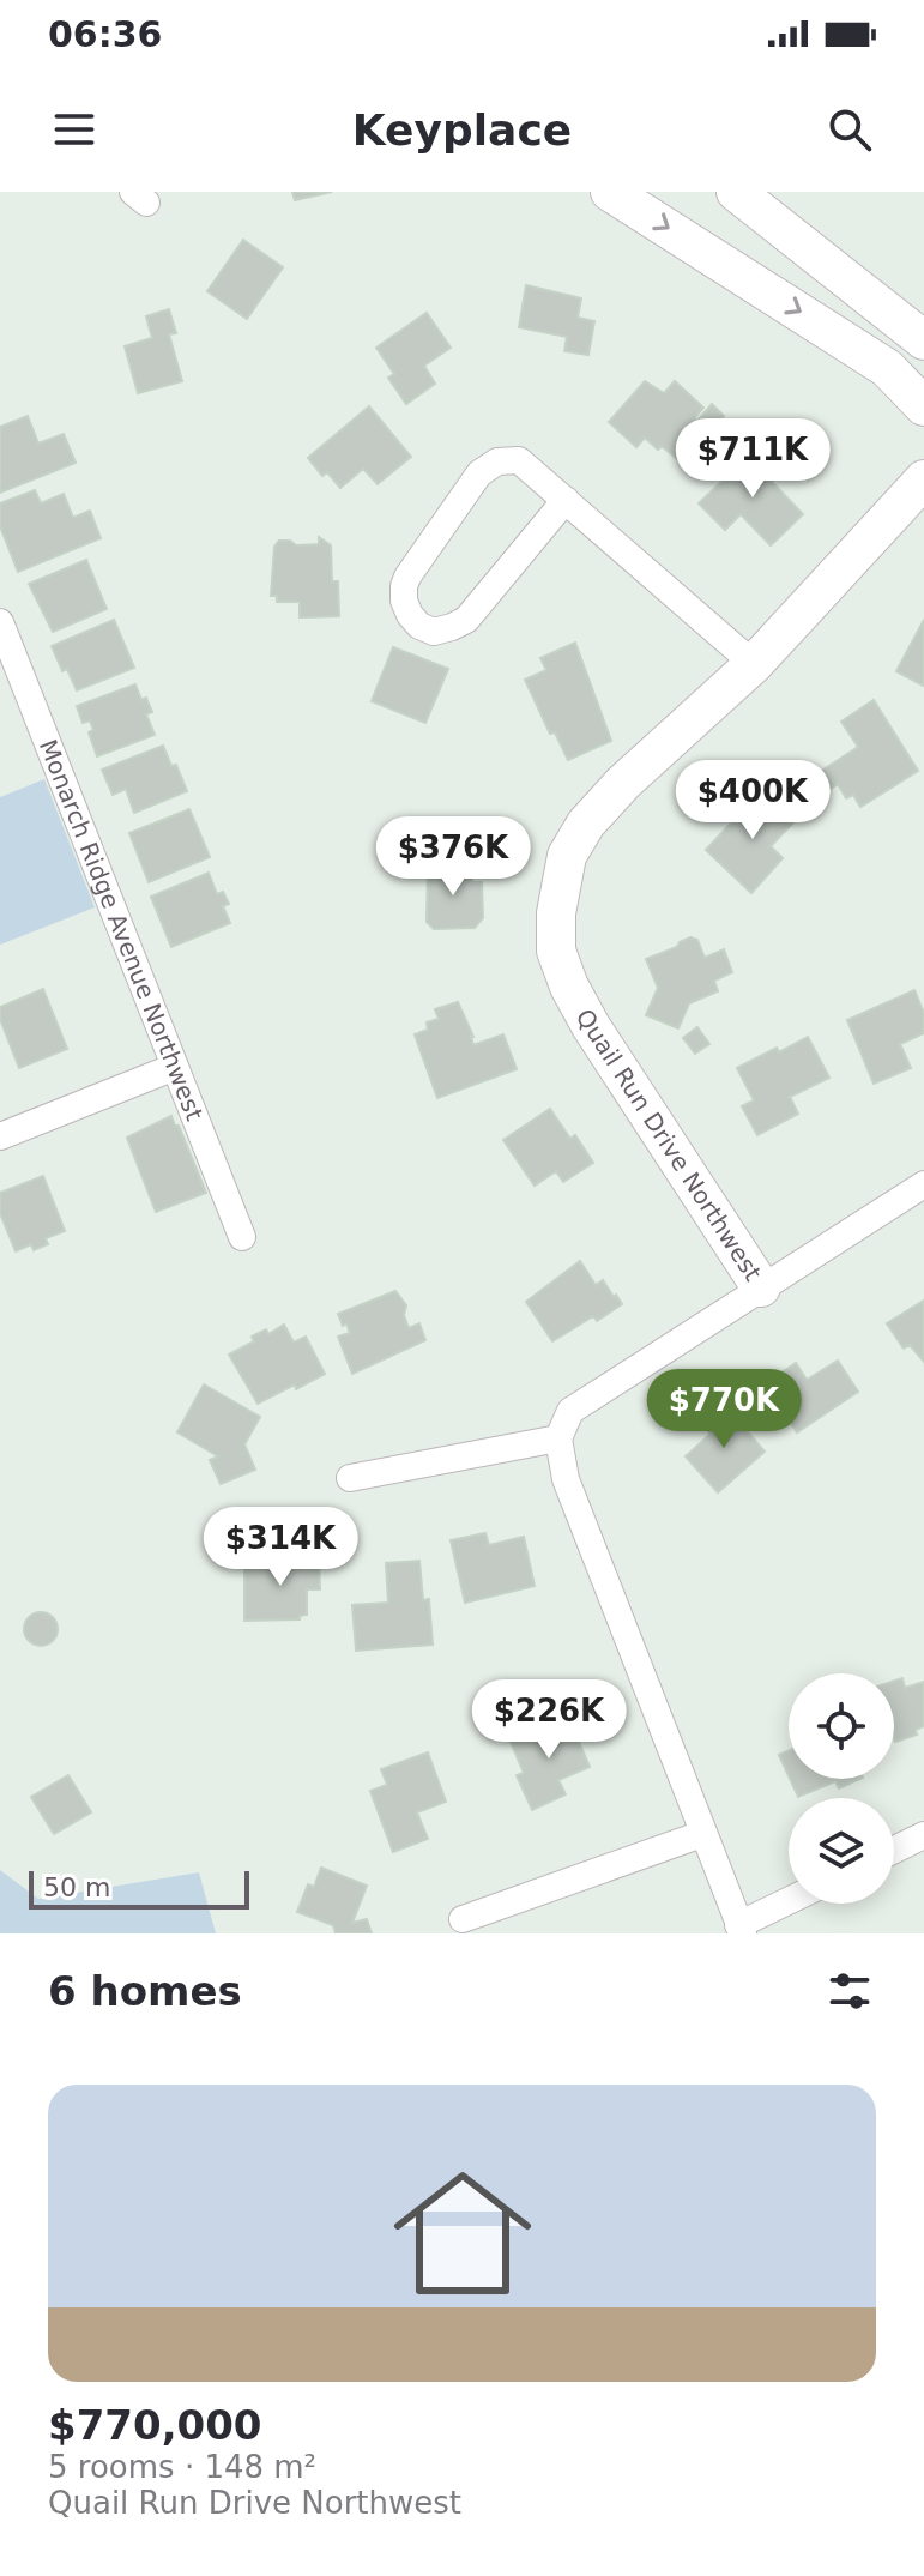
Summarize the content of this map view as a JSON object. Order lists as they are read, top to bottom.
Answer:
{
  "streets": {
    "street": ["Monarch Ridge Avenue Northwest", "Quail Run Drive Northwest"]
  },
  "scale_bar": "50 m",
  "page": {
    "status": "06:36",
    "header": "Keyplace",
    "price": [
      "$711K",
      "$400K",
      "$376K",
      "$770K",
      "$314K",
      "$226K"
    ],
    "scale": "50 m",
    "heading": "6 homes",
    "list": [
      {
        "name": "$770,000",
        "note": "5 rooms · 148 m² · Quail Run Drive Northwest"
      }
    ]
  }
}
